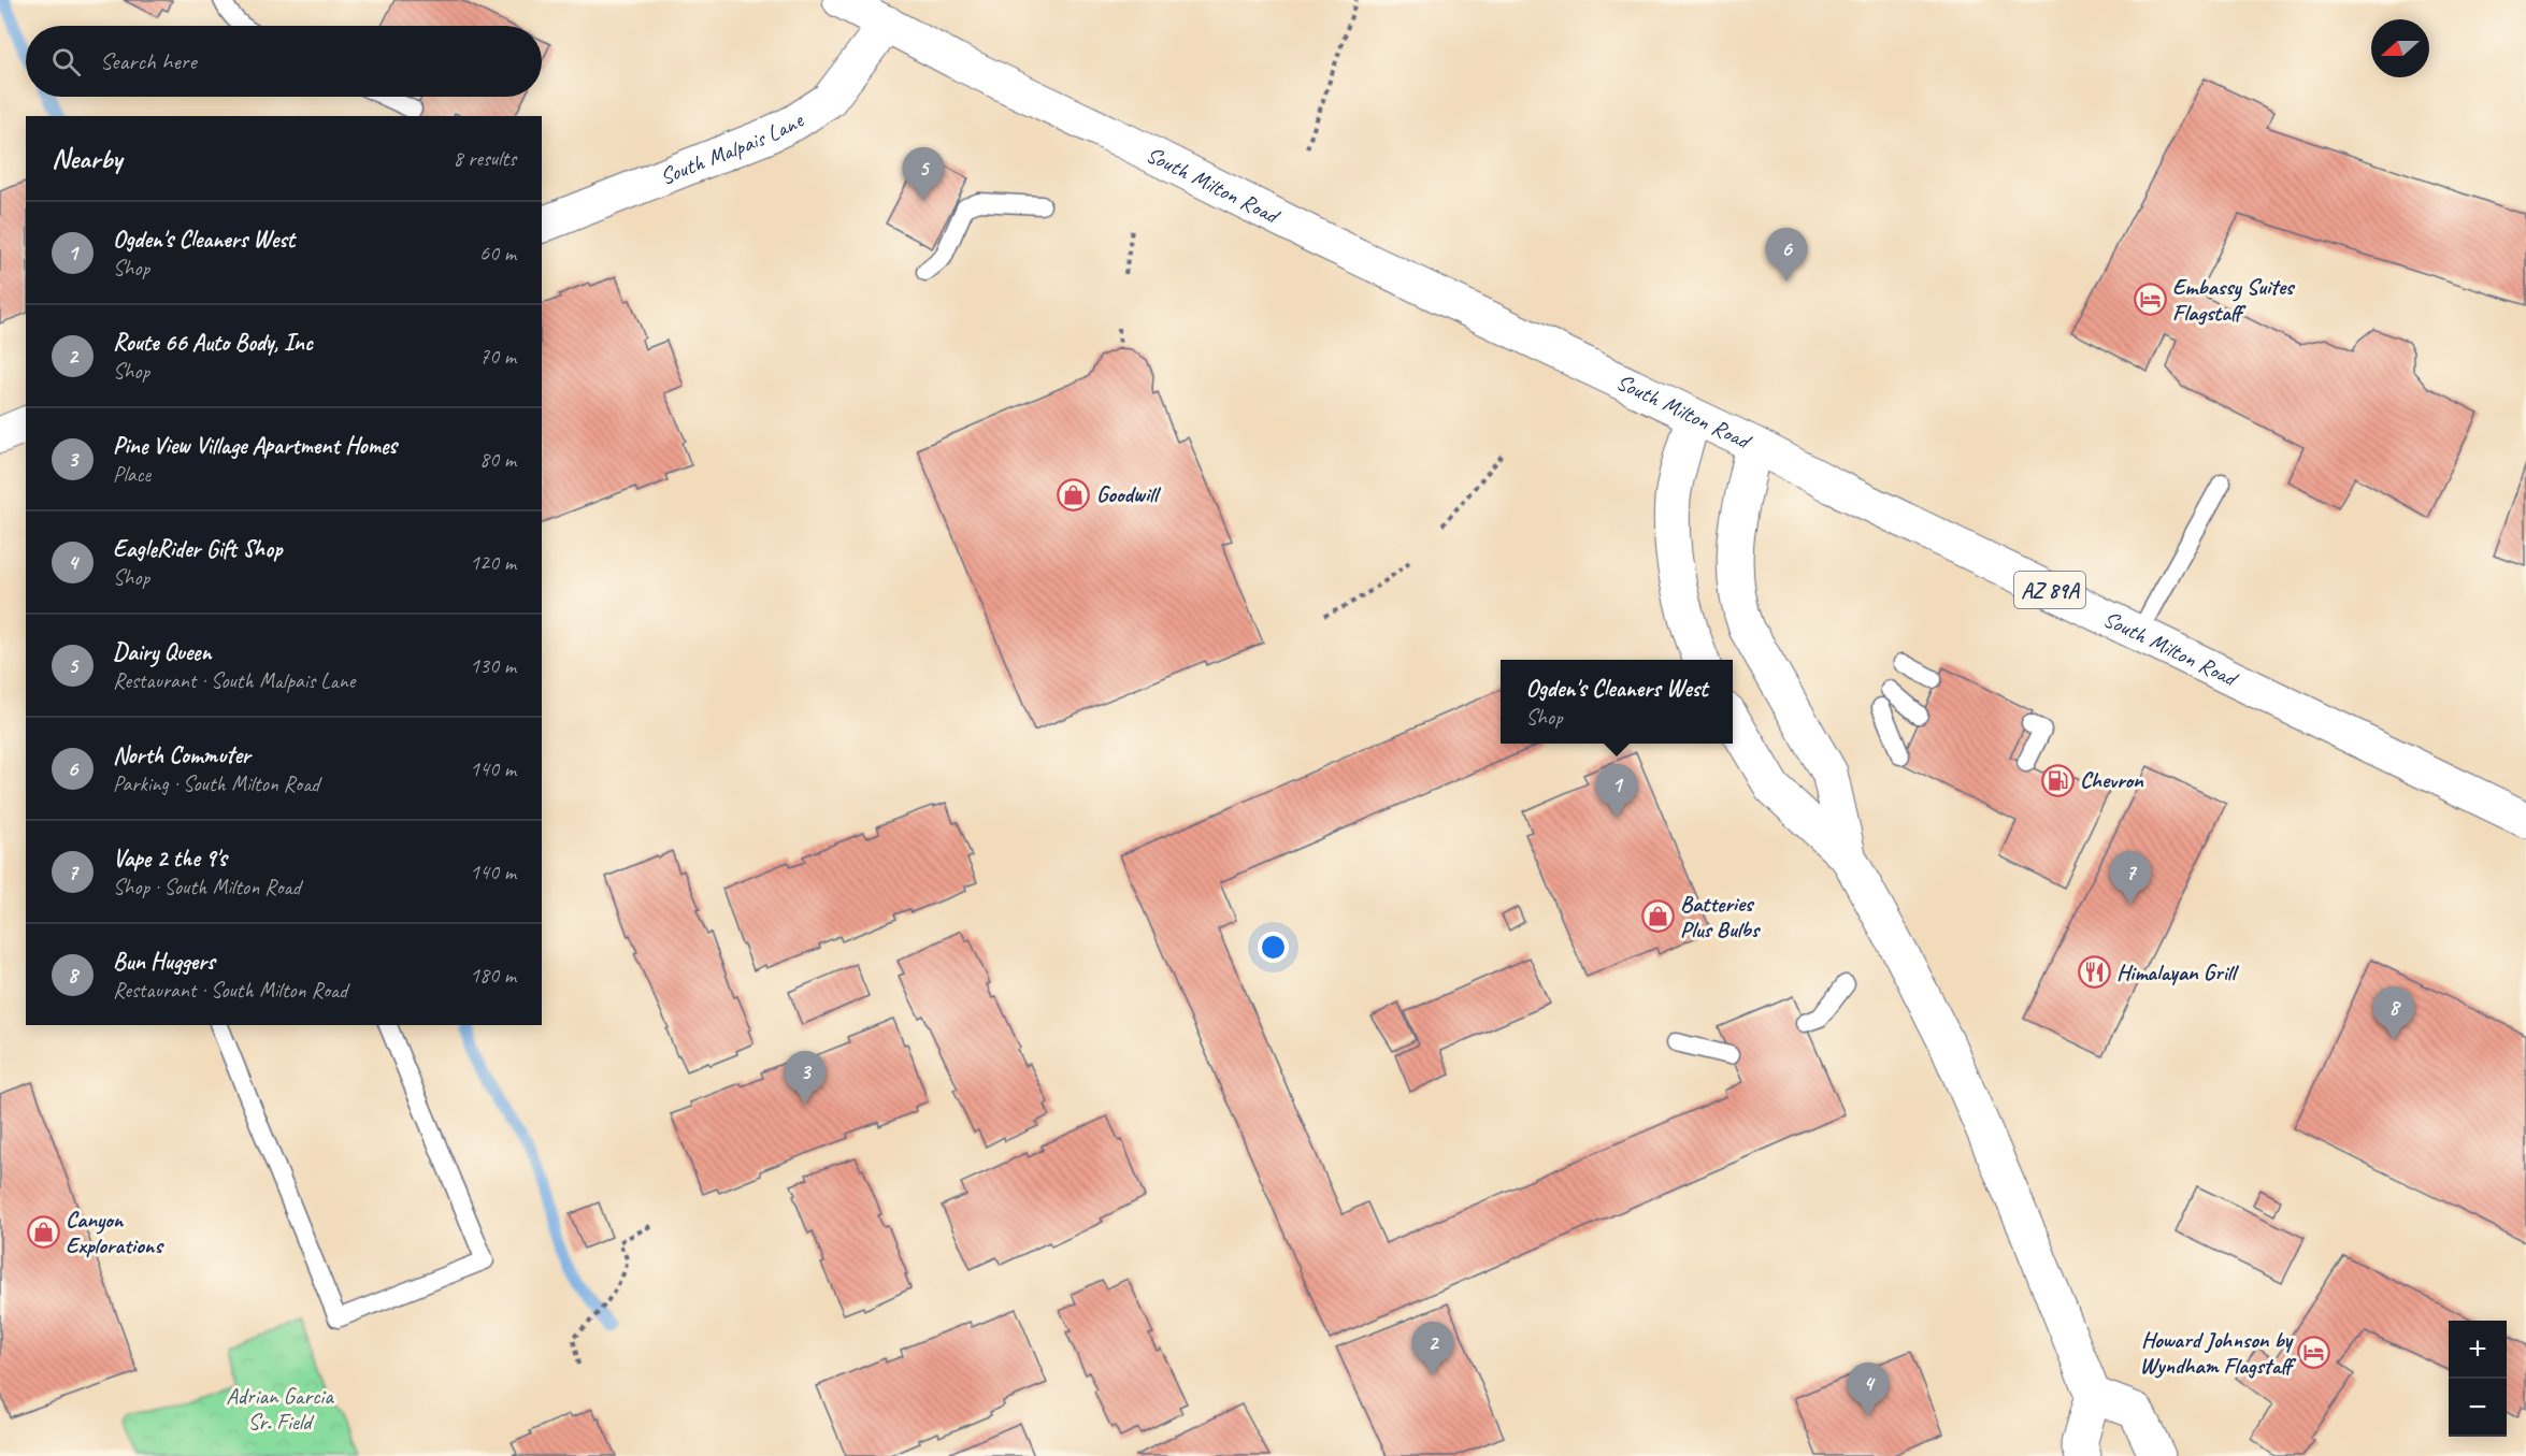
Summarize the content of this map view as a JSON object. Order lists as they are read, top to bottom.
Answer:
{
  "streets": {
    "main road": ["South Malpais Lane", "South Milton Road", "AZ 89A"]
  },
  "crossings": [
    ["South Malpais Lane", "South Milton Road"]
  ],
  "parks": ["Adrian Garcia Sr. Field"],
  "places": {
    "hotel": ["Embassy Suites Flagstaff", "Howard Johnson by Wyndham Flagstaff"],
    "shop": ["Goodwill", "Batteries Plus Bulbs", "Canyon Explorations"],
    "fuel station": ["Chevron"],
    "restaurant": ["Himalayan Grill"]
  },
  "north": "left",
  "page": {
    "search": "Search here",
    "heading": ["Nearby", "8 results"],
    "pins": [
      "5",
      "6",
      "1",
      "7",
      "8",
      "3",
      "2",
      "4"
    ],
    "list": [
      {
        "mark": "1",
        "name": "Ogden's Cleaners West",
        "note": "Shop",
        "value": "60 m"
      },
      {
        "mark": "2",
        "name": "Route 66 Auto Body, Inc",
        "note": "Shop",
        "value": "70 m"
      },
      {
        "mark": "3",
        "name": "Pine View Village Apartment Homes",
        "note": "Place",
        "value": "80 m"
      },
      {
        "mark": "4",
        "name": "EagleRider Gift Shop",
        "note": "Shop",
        "value": "120 m"
      },
      {
        "mark": "5",
        "name": "Dairy Queen",
        "note": "Restaurant · South Malpais Lane",
        "value": "130 m"
      },
      {
        "mark": "6",
        "name": "North Commuter",
        "note": "Parking · South Milton Road",
        "value": "140 m"
      },
      {
        "mark": "7",
        "name": "Vape 2 the 9's",
        "note": "Shop · South Milton Road",
        "value": "140 m"
      },
      {
        "mark": "8",
        "name": "Bun Huggers",
        "note": "Restaurant · South Milton Road",
        "value": "180 m"
      }
    ],
    "popup": ["Ogden's Cleaners West", "Shop"],
    "map_buttons": ["+", "−"]
  }
}
